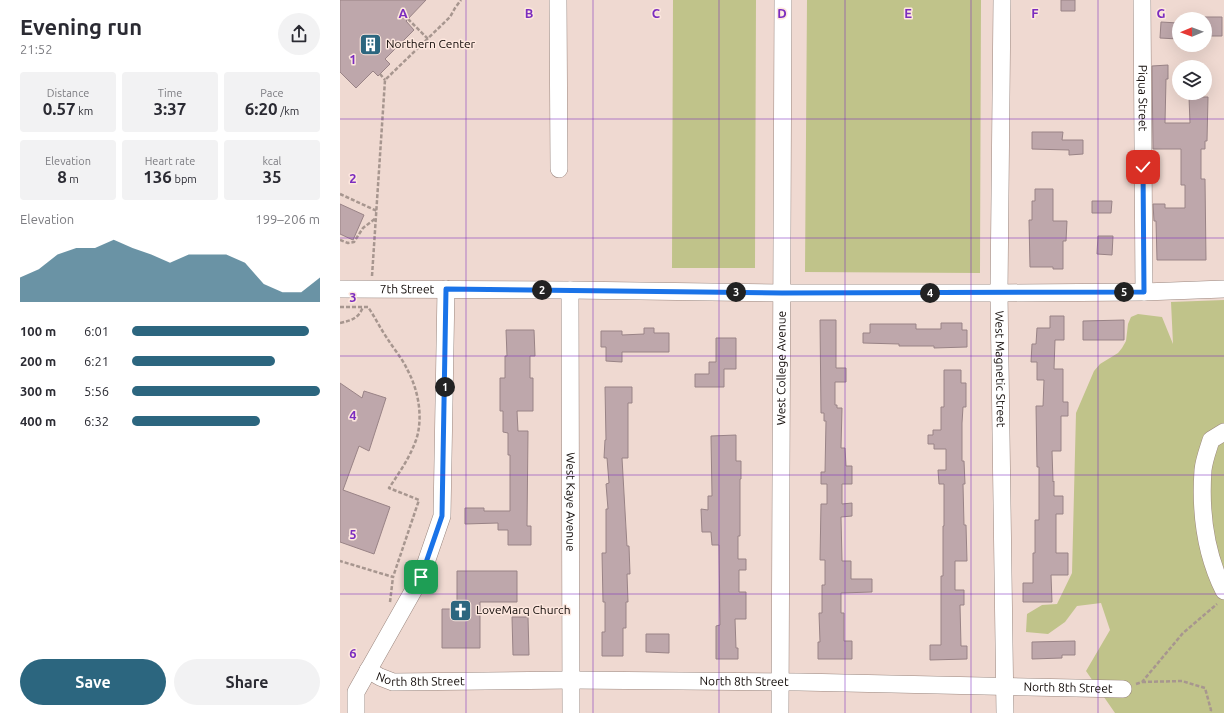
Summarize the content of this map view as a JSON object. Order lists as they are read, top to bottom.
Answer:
{
  "streets": {
    "street": [
      "Piqua Street",
      "7th Street",
      "West College Avenue",
      "West Magnetic Street",
      "West Kaye Avenue",
      "North 8th Street"
    ]
  },
  "crossings": [
    ["Piqua Street", "7th Street"],
    ["7th Street", "West College Avenue"],
    ["7th Street", "West Magnetic Street"],
    ["7th Street", "West Kaye Avenue"],
    ["West College Avenue", "North 8th Street"],
    ["West Magnetic Street", "North 8th Street"],
    ["West Kaye Avenue", "North 8th Street"]
  ],
  "places": {
    "building": ["Northern Center"],
    "church": ["LoveMarq Church"]
  },
  "north": "left",
  "page": {
    "heading": ["Evening run", "21:52"],
    "stats": [
      ["Distance", "0.57 km"],
      ["Time", "3:37"],
      ["Pace", "6:20 /km"],
      ["Elevation", "8 m"],
      ["Heart rate", "136 bpm"],
      ["kcal", "35"]
    ],
    "chart": ["Elevation", "199–206 m"],
    "pins": [
      "2",
      "3",
      "5",
      "4",
      "1"
    ],
    "list": [
      {
        "name": "100 m",
        "note": "6:01"
      },
      {
        "name": "200 m",
        "note": "6:21"
      },
      {
        "name": "300 m",
        "note": "5:56"
      },
      {
        "name": "400 m",
        "note": "6:32"
      }
    ],
    "buttons": ["Save", "Share"]
  },
  "grid": {
    "columns": [
      "A",
      "B",
      "C",
      "D",
      "E",
      "F",
      "G"
    ],
    "rows": [
      "1",
      "2",
      "3",
      "4",
      "5",
      "6"
    ]
  }
}
